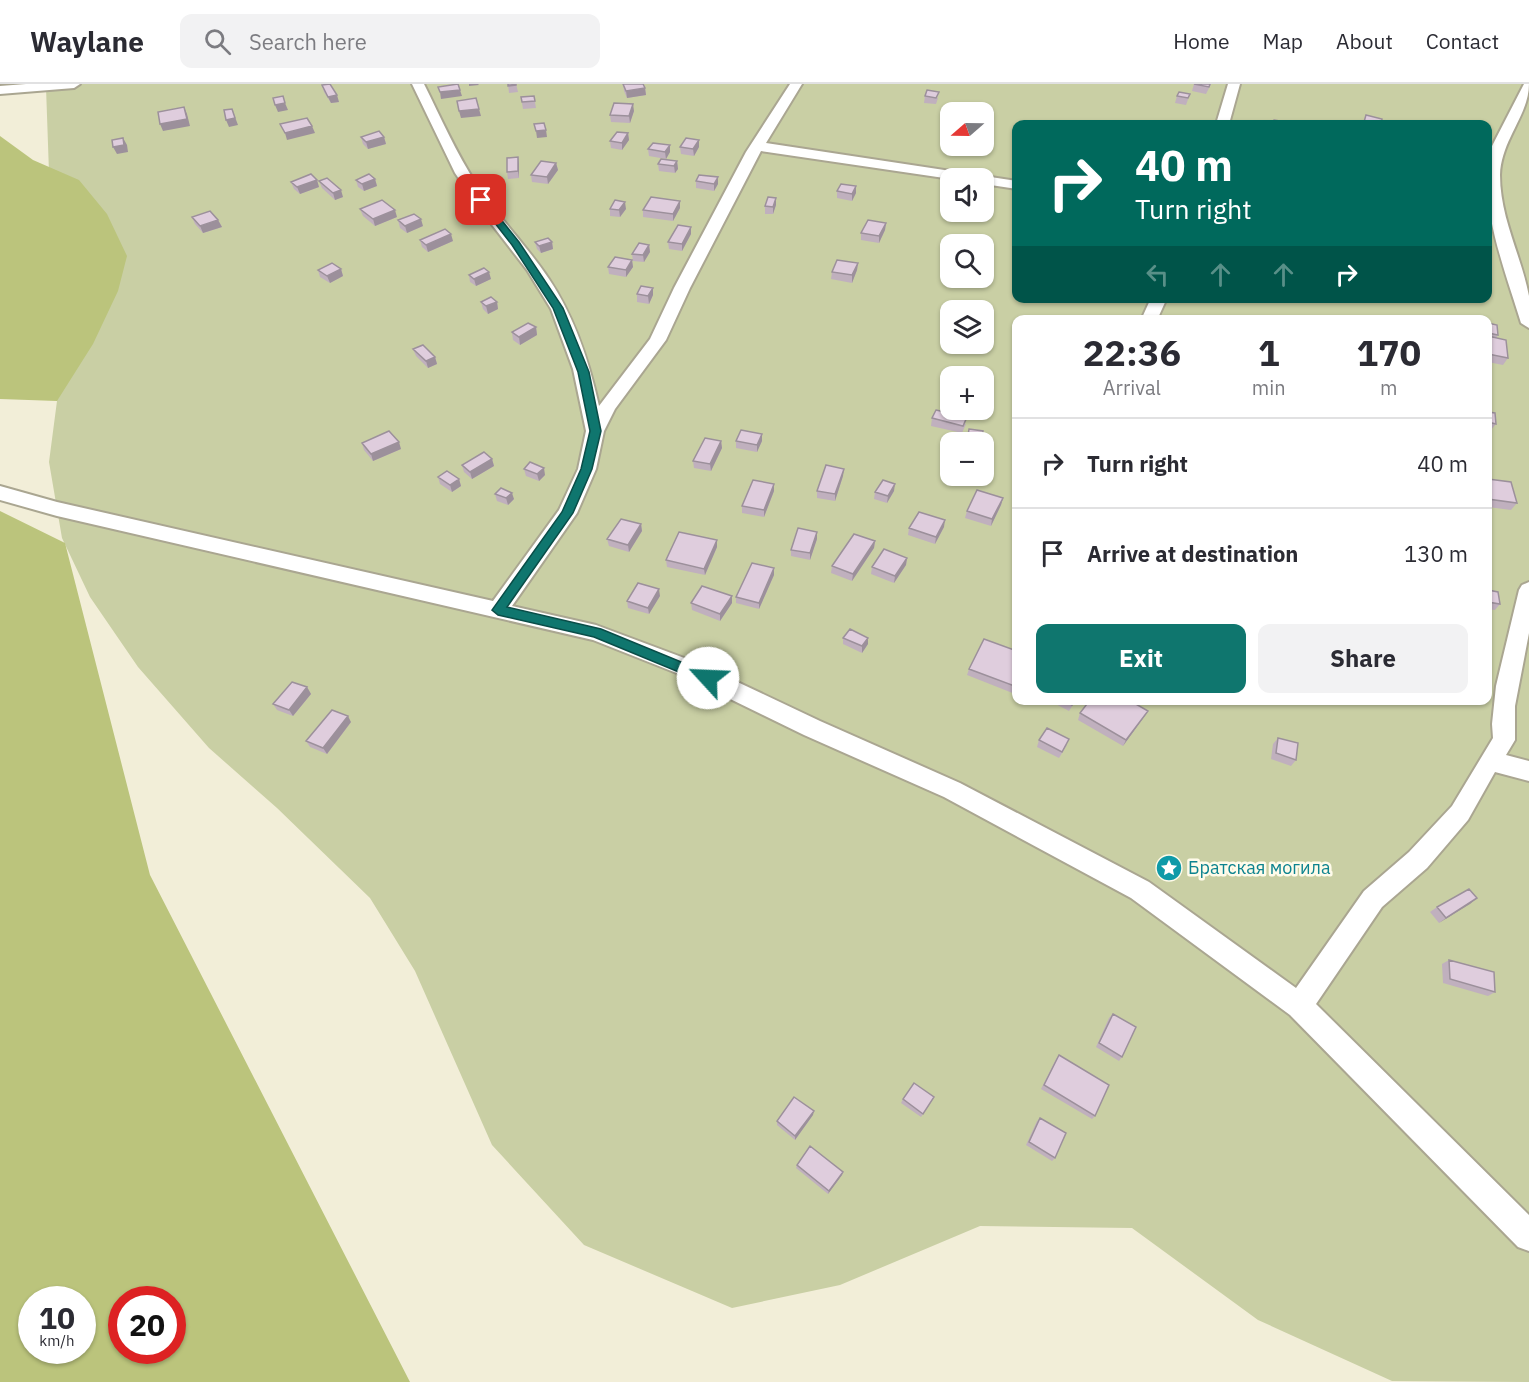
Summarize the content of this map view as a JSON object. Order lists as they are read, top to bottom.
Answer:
{
  "places": {
    "place": ["Братская могила"]
  },
  "north": "left",
  "page": {
    "header": "Waylane",
    "search": "Search here",
    "nav": [
      "Home",
      "Map",
      "About",
      "Contact"
    ],
    "map_buttons": ["+", "−"],
    "turn": ["40 m", "Turn right"],
    "eta": [
      "22:36",
      "Arrival",
      "1",
      "min",
      "170",
      "m"
    ],
    "list": [
      {
        "name": "Turn right",
        "value": "40 m"
      },
      {
        "name": "Arrive at destination",
        "value": "130 m"
      }
    ],
    "buttons": ["Exit", "Share"],
    "speed": "10 km/h",
    "limit": "20"
  }
}
